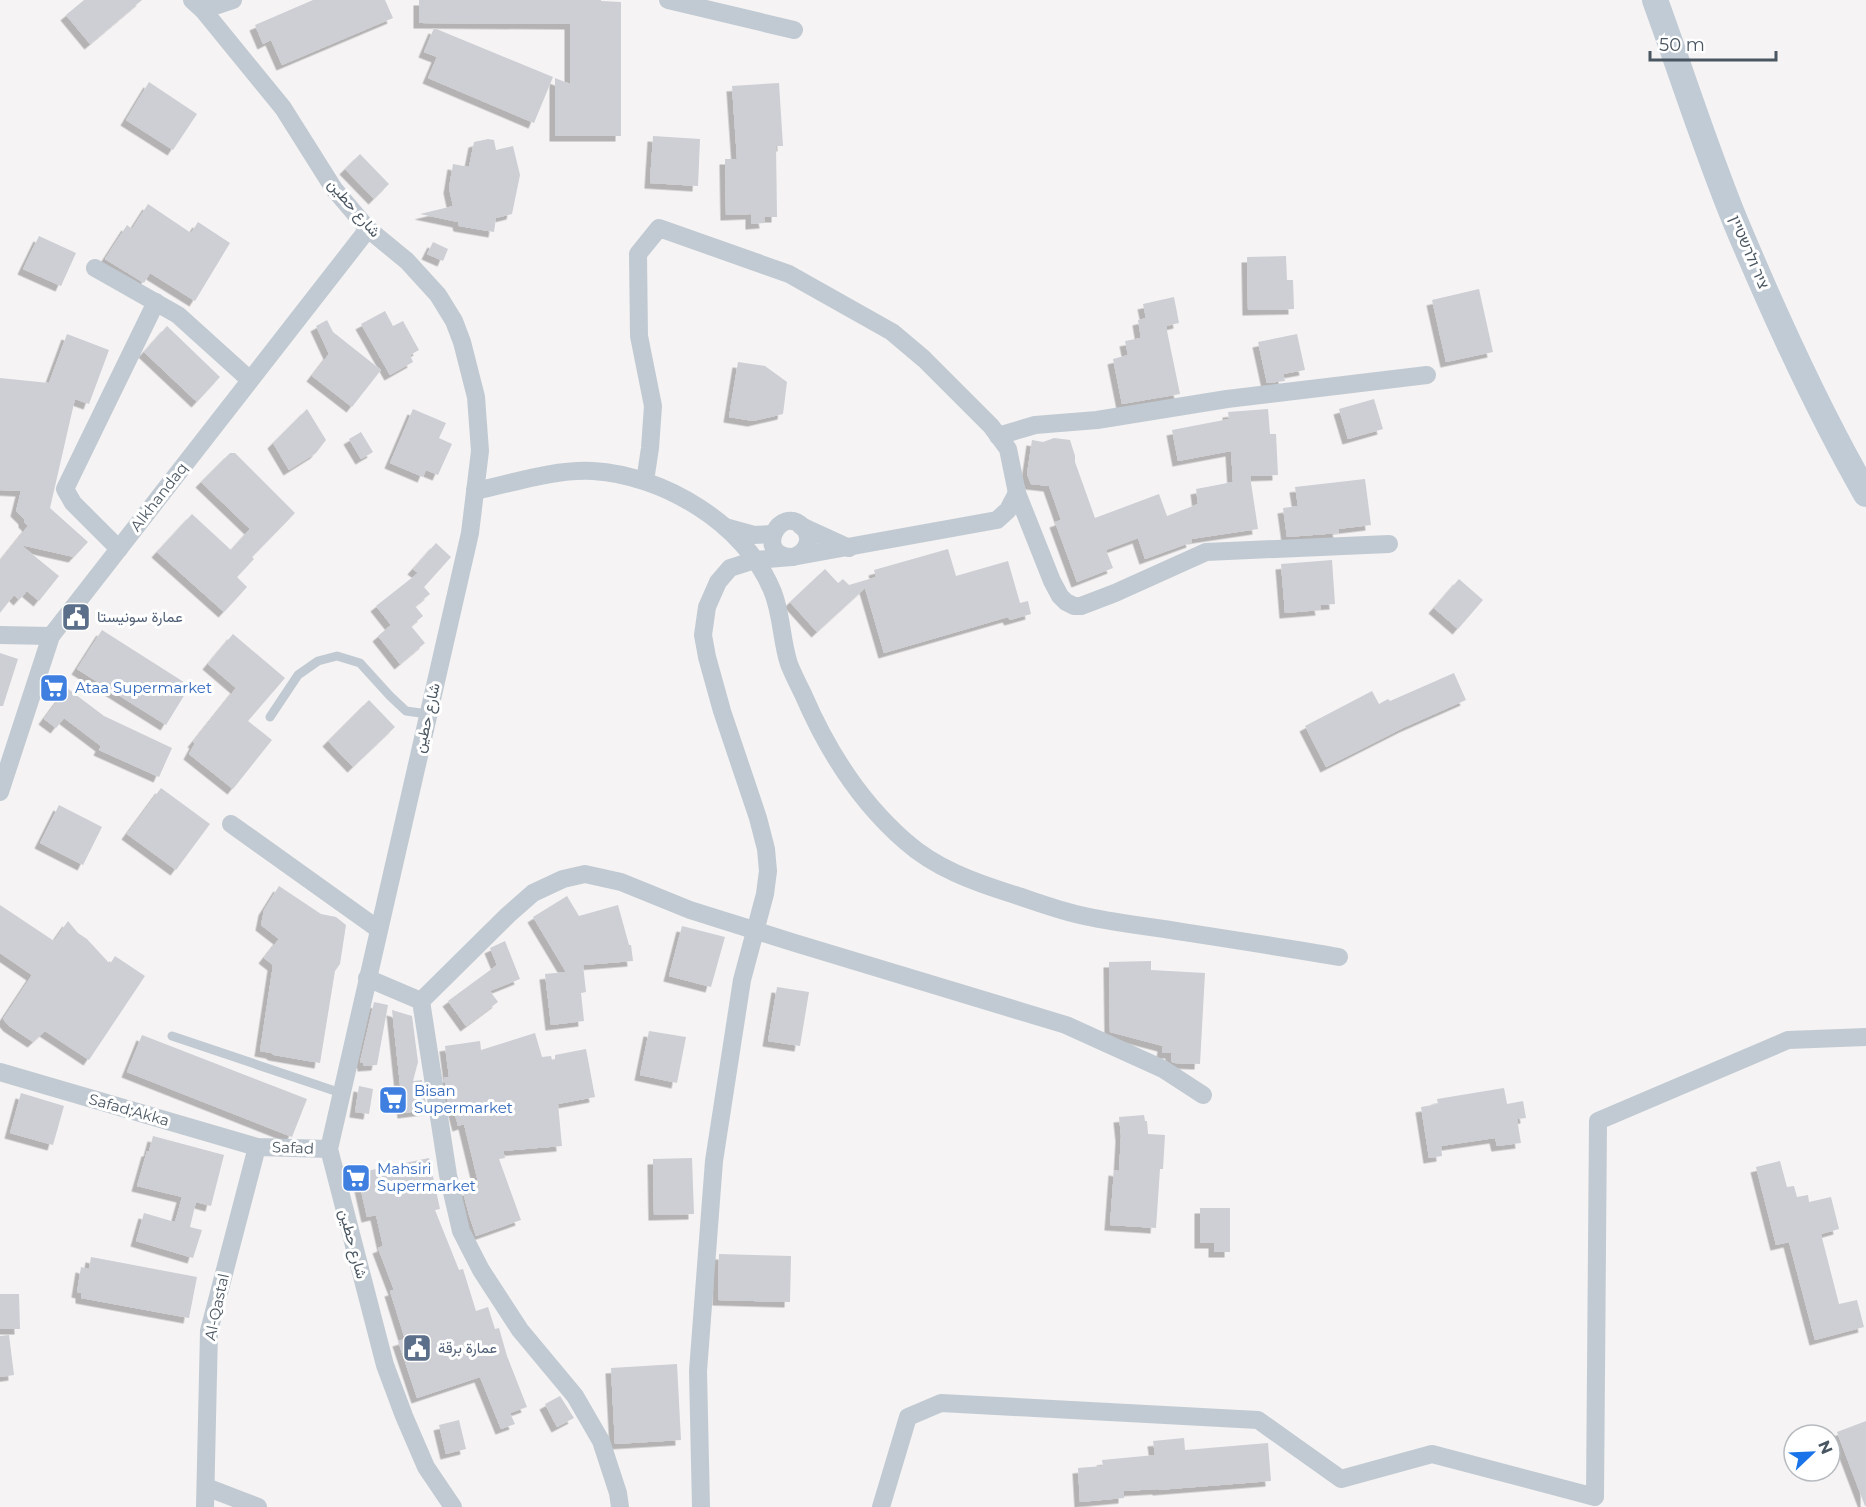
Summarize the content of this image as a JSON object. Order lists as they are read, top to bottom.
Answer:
{
  "streets": {
    "main road": ["ציר ולרשטיין"],
    "street": [
      "شارع حطين",
      "Alkhandaq",
      "Safad;Akka",
      "Safad",
      "Al-Qastal"
    ]
  },
  "crossings": [
    ["شارع حطين", "Alkhandaq"],
    ["شارع حطين", "Safad"],
    ["Safad;Akka", "Safad"],
    ["Safad;Akka", "Al-Qastal"],
    ["Safad", "Al-Qastal"]
  ],
  "places": {
    "public building": ["عمارة سونيستا", "عمارة برقة"],
    "supermarket": ["Ataa Supermarket", "Bisan Supermarket", "Mahsiri Supermarket"]
  },
  "scale_bar": "50 m",
  "north": "top right"
}
